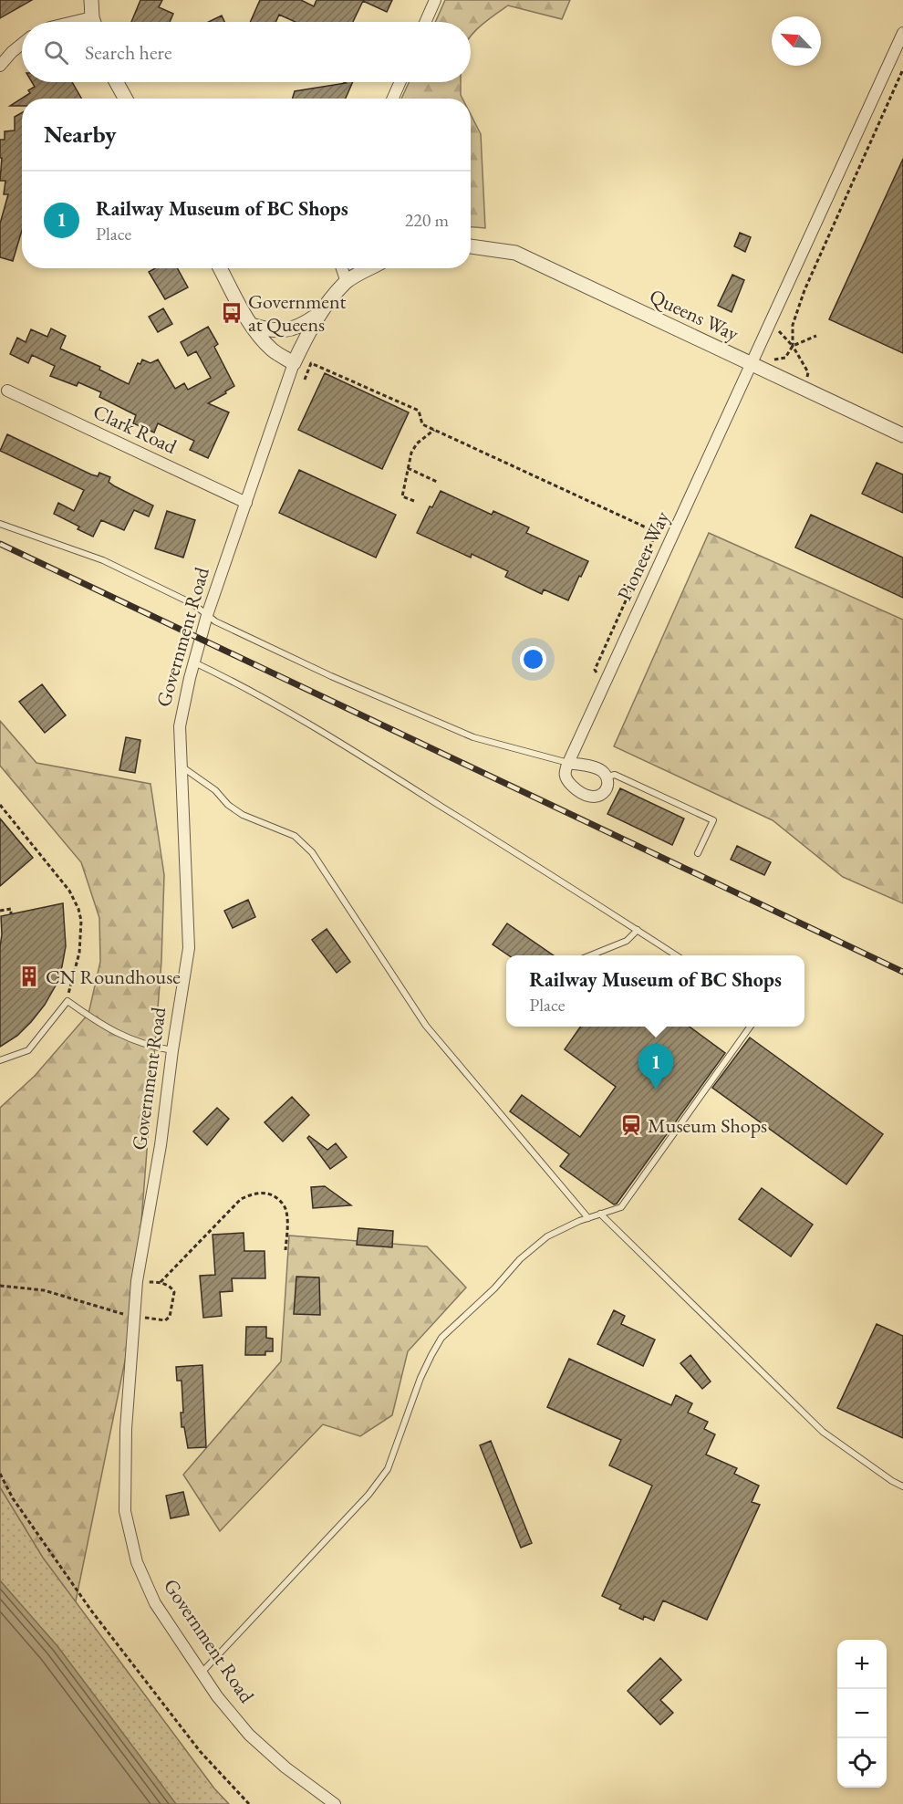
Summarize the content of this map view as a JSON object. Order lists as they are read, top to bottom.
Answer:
{
  "streets": {
    "street": [
      "Queens Way",
      "Clark Road",
      "Pioneer Way",
      "Government Road"
    ]
  },
  "crossings": [
    ["Queens Way", "Pioneer Way"],
    ["Clark Road", "Government Road"]
  ],
  "places": {
    "bus stop": ["Government at Queens"],
    "building": ["CN Roundhouse"],
    "station": ["Museum Shops"]
  },
  "north": "top left",
  "page": {
    "search": "Search here",
    "heading": "Nearby",
    "list": [
      {
        "mark": "1",
        "name": "Railway Museum of BC Shops",
        "note": "Place",
        "value": "220 m"
      }
    ],
    "popup": ["Railway Museum of BC Shops", "Place"],
    "pins": "1",
    "map_buttons": ["+", "−"]
  }
}
